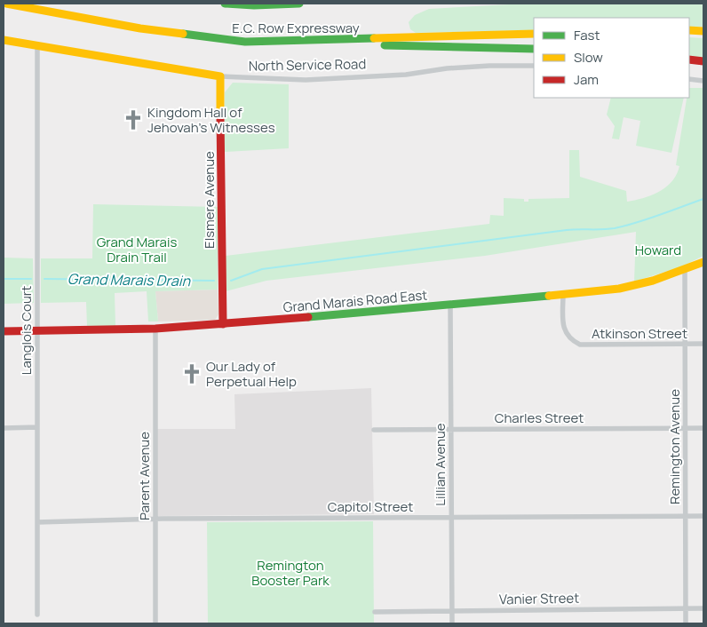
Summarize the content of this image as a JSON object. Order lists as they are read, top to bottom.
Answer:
{
  "streets": {
    "main road": [
      "E.C. Row Expressway",
      "North Service Road",
      "Elsmere Avenue",
      "Grand Marais Road East"
    ],
    "street": [
      "Langlois Court",
      "Atkinson Street",
      "Charles Street",
      "Remington Avenue",
      "Lillian Avenue",
      "Parent Avenue",
      "Capitol Street",
      "Vanier Street"
    ]
  },
  "crossings": [
    ["North Service Road", "Elsmere Avenue"],
    ["North Service Road", "Langlois Court"],
    ["Elsmere Avenue", "Grand Marais Road East"],
    ["Grand Marais Road East", "Langlois Court"],
    ["Grand Marais Road East", "Atkinson Street"],
    ["Grand Marais Road East", "Remington Avenue"],
    ["Grand Marais Road East", "Lillian Avenue"],
    ["Grand Marais Road East", "Parent Avenue"],
    ["Langlois Court", "Capitol Street"],
    ["Atkinson Street", "Remington Avenue"],
    ["Charles Street", "Remington Avenue"],
    ["Charles Street", "Lillian Avenue"],
    ["Remington Avenue", "Capitol Street"],
    ["Remington Avenue", "Vanier Street"],
    ["Lillian Avenue", "Capitol Street"],
    ["Lillian Avenue", "Vanier Street"],
    ["Parent Avenue", "Capitol Street"]
  ],
  "water": ["Grand Marais Drain"],
  "parks": ["Grand Marais Drain Trail", "Howard", "Remington Booster Park"],
  "places": {
    "church": ["Kingdom Hall of Jehovah's Witnesses", "Our Lady of Perpetual Help"]
  },
  "legend": ["Fast", "Slow", "Jam"]
}
